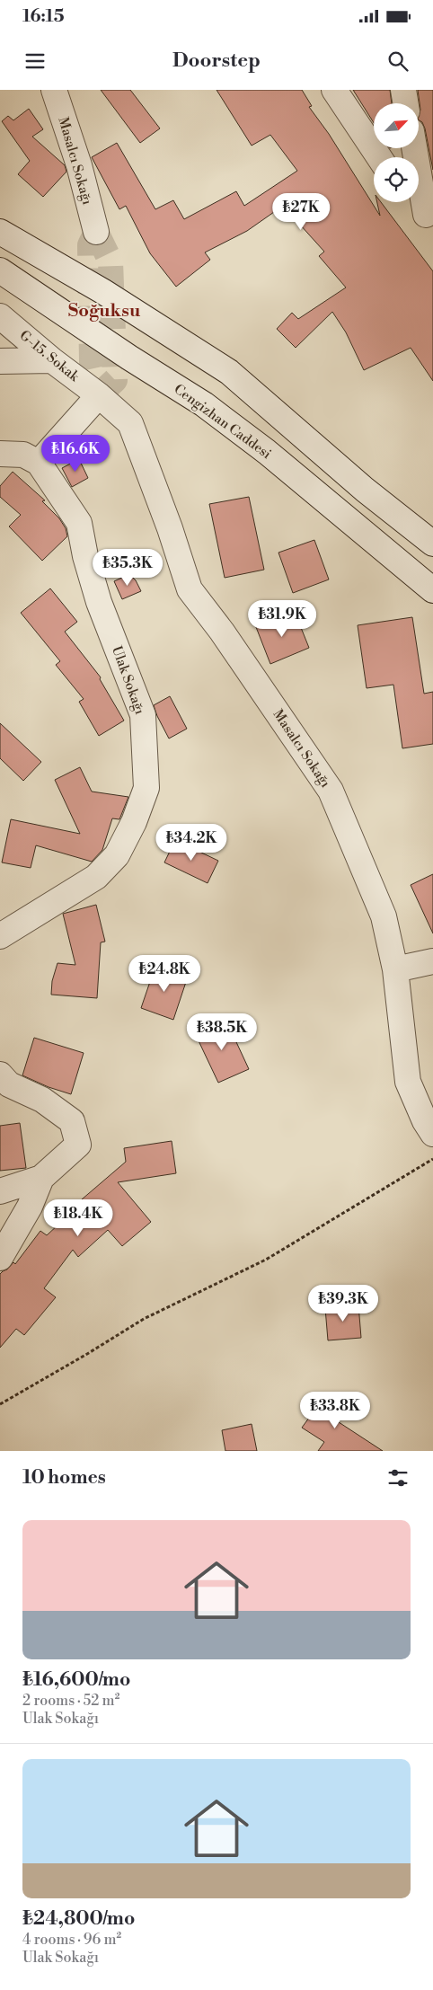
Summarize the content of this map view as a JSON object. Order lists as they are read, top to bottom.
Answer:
{
  "streets": {
    "street": [
      "Masalcı Sokağı",
      "G-15. Sokak",
      "Cengizhan Caddesi",
      "Ulak Sokağı"
    ]
  },
  "crossings": [
    ["Masalcı Sokağı", "G-15. Sokak"]
  ],
  "districts": ["Soğuksu"],
  "north": "top right",
  "page": {
    "status": "16:15",
    "header": "Doorstep",
    "price": [
      "₺27K",
      "₺16.6K",
      "₺35.3K",
      "₺31.9K",
      "₺34.2K",
      "₺24.8K",
      "₺38.5K",
      "₺18.4K",
      "₺39.3K",
      "₺33.8K"
    ],
    "heading": "10 homes",
    "list": [
      {
        "name": "₺16,600/mo",
        "note": "2 rooms · 52 m² · Ulak Sokağı"
      },
      {
        "name": "₺24,800/mo",
        "note": "4 rooms · 96 m² · Ulak Sokağı"
      }
    ]
  }
}
